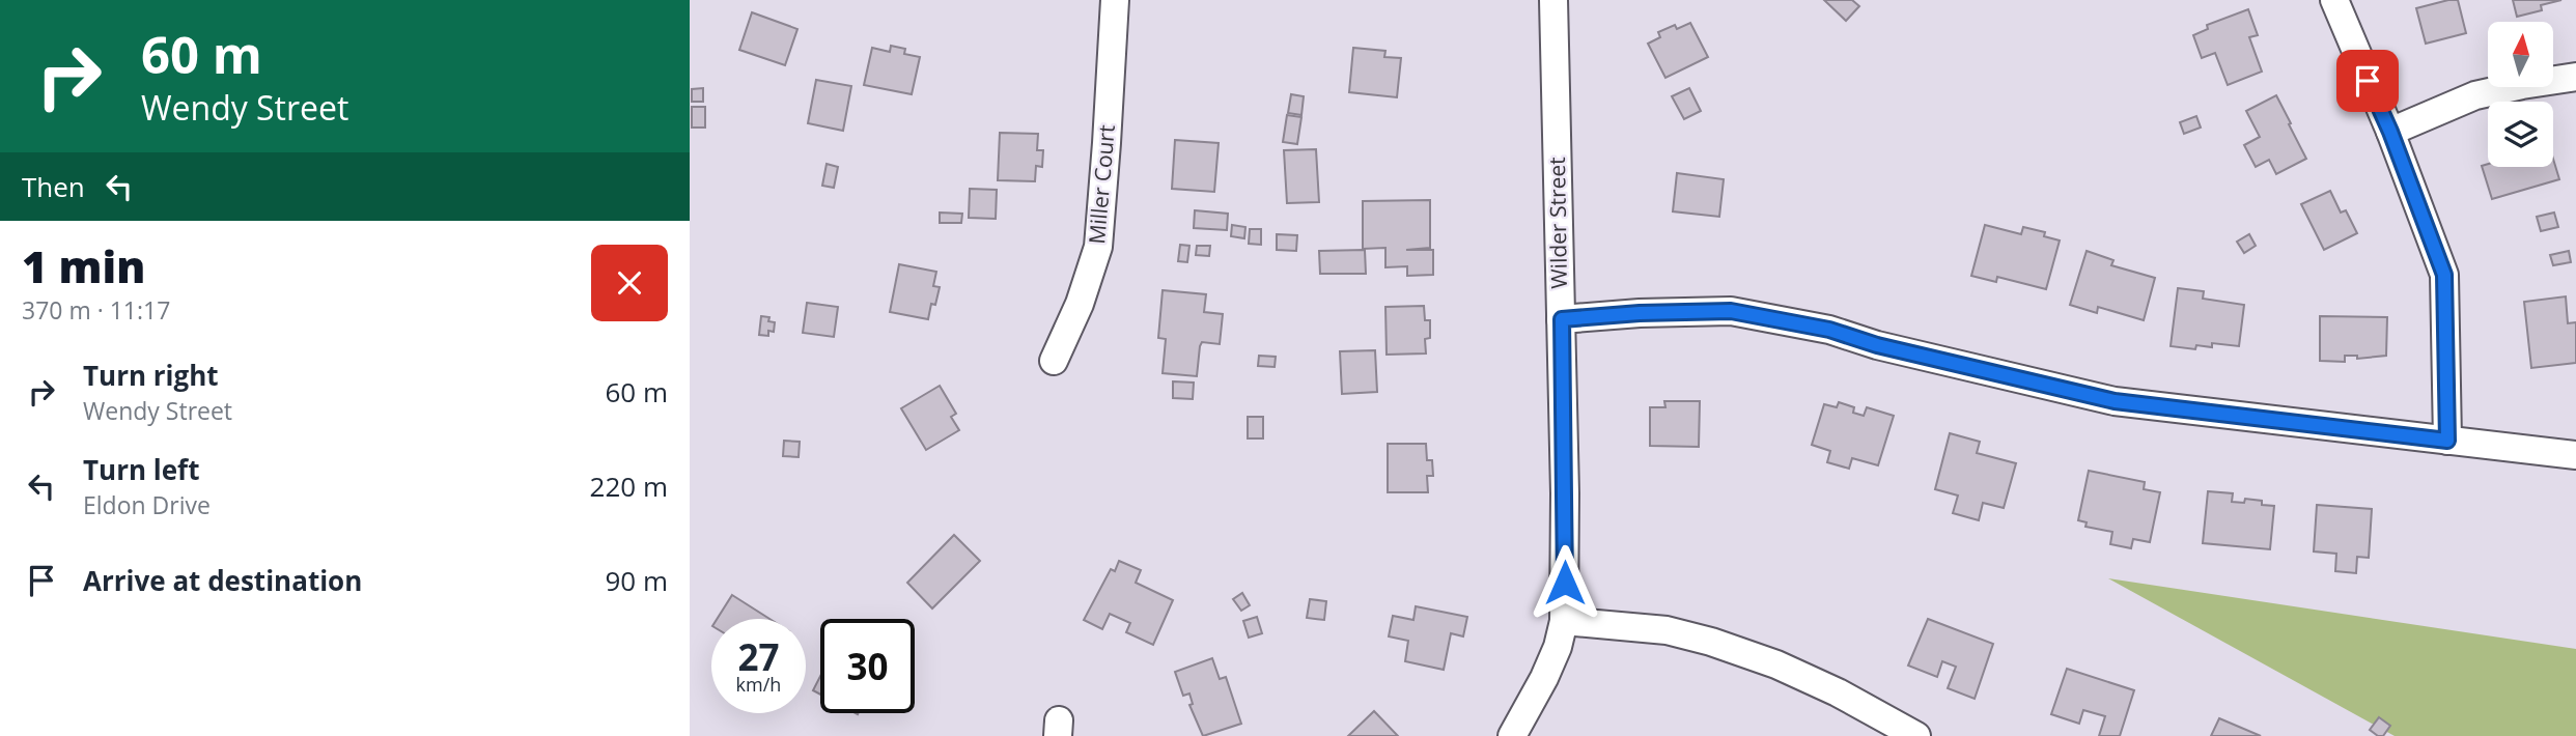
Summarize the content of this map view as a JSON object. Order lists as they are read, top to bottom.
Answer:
{
  "streets": {
    "street": ["Miller Court", "Wilder Street"]
  },
  "north": "top",
  "page": {
    "turn": ["60 m", "Wendy Street"],
    "then": "Then",
    "heading": ["1 min", "370 m · 11:17"],
    "list": [
      {
        "name": "Turn right",
        "note": "Wendy Street",
        "value": "60 m"
      },
      {
        "name": "Turn left",
        "note": "Eldon Drive",
        "value": "220 m"
      },
      {
        "name": "Arrive at destination",
        "value": "90 m"
      }
    ],
    "speed": "27 km/h",
    "limit": "30"
  }
}
